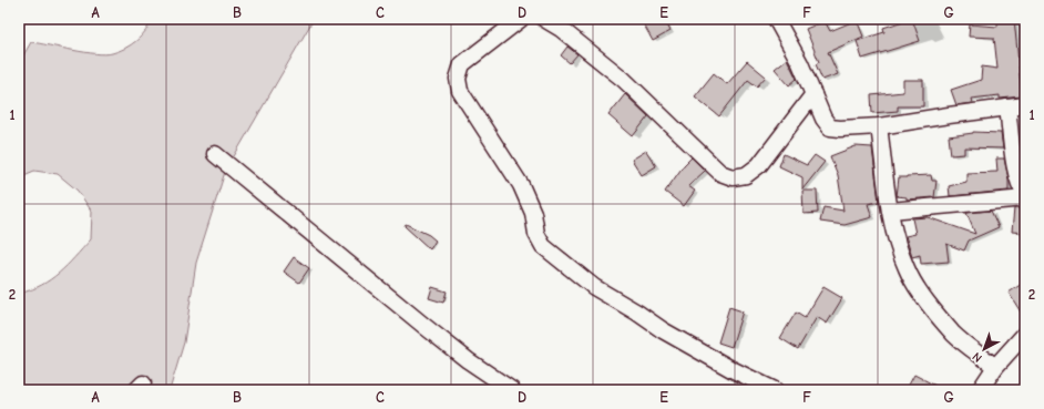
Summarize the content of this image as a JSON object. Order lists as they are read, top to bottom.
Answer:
{
  "north": "bottom left",
  "grid": {
    "columns": [
      "A",
      "B",
      "C",
      "D",
      "E",
      "F",
      "G"
    ],
    "rows": ["1", "2"]
  }
}
